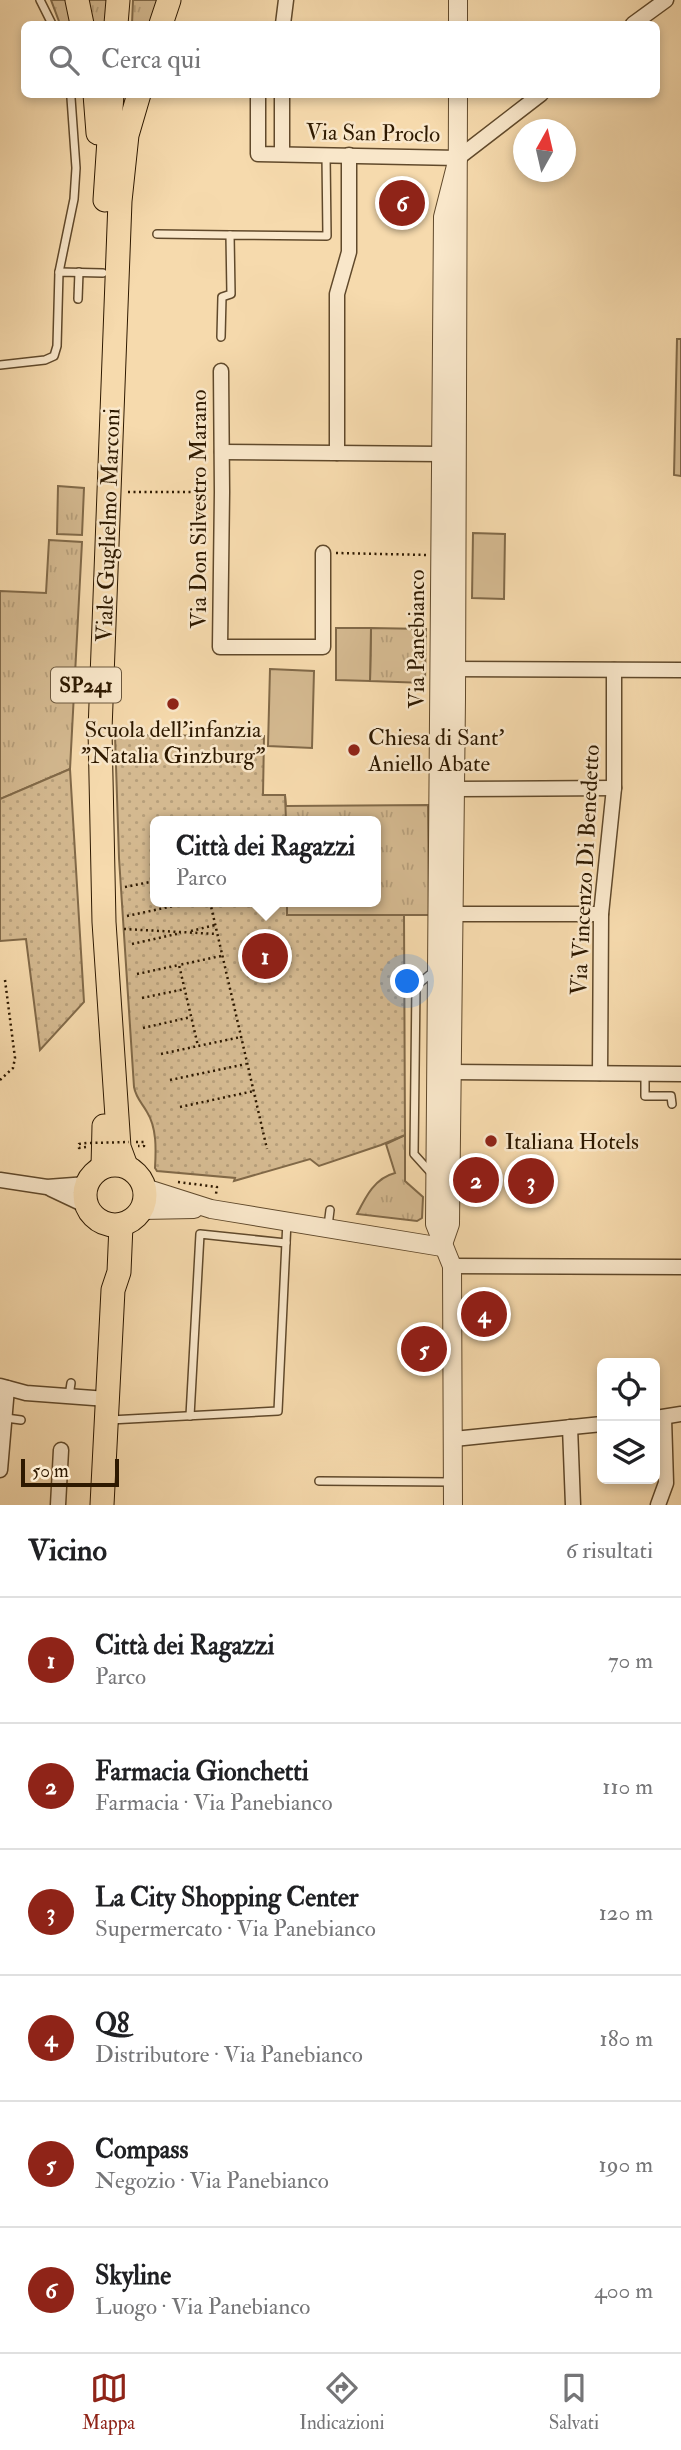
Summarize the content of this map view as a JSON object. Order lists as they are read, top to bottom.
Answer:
{
  "streets": {
    "main road": ["Viale Guglielmo Marconi", "SP241"],
    "street": [
      "Via San Proclo",
      "Via Don Silvestro Marano",
      "Via Panebianco",
      "Via Vincenzo Di Benedetto"
    ]
  },
  "crossings": [
    ["Via San Proclo", "Via Panebianco"]
  ],
  "places": ["Scuola dell'infanzia \"Natalia Ginzburg\"", "Chiesa di Sant' Aniello Abate", "Italiana Hotels"],
  "scale_bar": "50 m",
  "north": "top",
  "page": {
    "search": "Cerca qui",
    "pins": [
      "6",
      "1",
      "2",
      "3",
      "4",
      "5"
    ],
    "popup": ["Città dei Ragazzi", "Parco"],
    "scale": "50 m",
    "heading": ["Vicino", "6 risultati"],
    "list": [
      {
        "mark": "1",
        "name": "Città dei Ragazzi",
        "note": "Parco",
        "value": "70 m"
      },
      {
        "mark": "2",
        "name": "Farmacia Gionchetti",
        "note": "Farmacia · Via Panebianco",
        "value": "110 m"
      },
      {
        "mark": "3",
        "name": "La City Shopping Center",
        "note": "Supermercato · Via Panebianco",
        "value": "120 m"
      },
      {
        "mark": "4",
        "name": "Q8",
        "note": "Distributore · Via Panebianco",
        "value": "180 m"
      },
      {
        "mark": "5",
        "name": "Compass",
        "note": "Negozio · Via Panebianco",
        "value": "190 m"
      },
      {
        "mark": "6",
        "name": "Skyline",
        "note": "Luogo · Via Panebianco",
        "value": "400 m"
      }
    ],
    "nav": ["Mappa", "Indicazioni", "Salvati"]
  }
}
